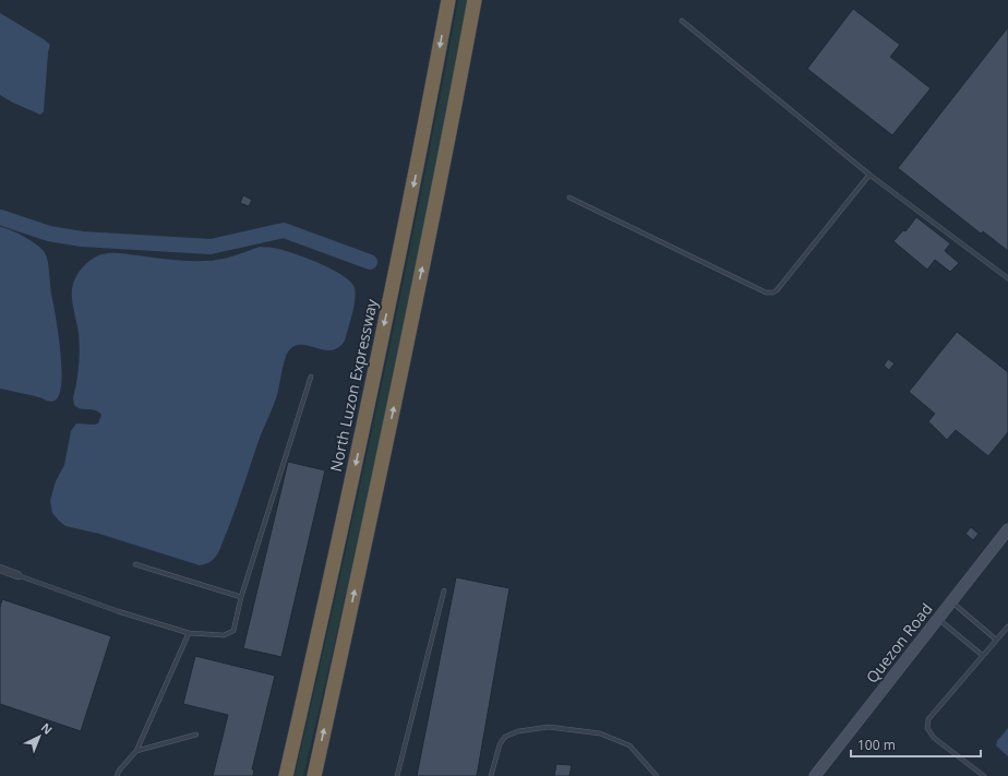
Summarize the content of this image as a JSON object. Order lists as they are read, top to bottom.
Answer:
{
  "streets": {
    "highway": ["North Luzon Expressway"],
    "main road": ["Quezon Road"]
  },
  "scale_bar": "100 m",
  "north": "top right"
}
